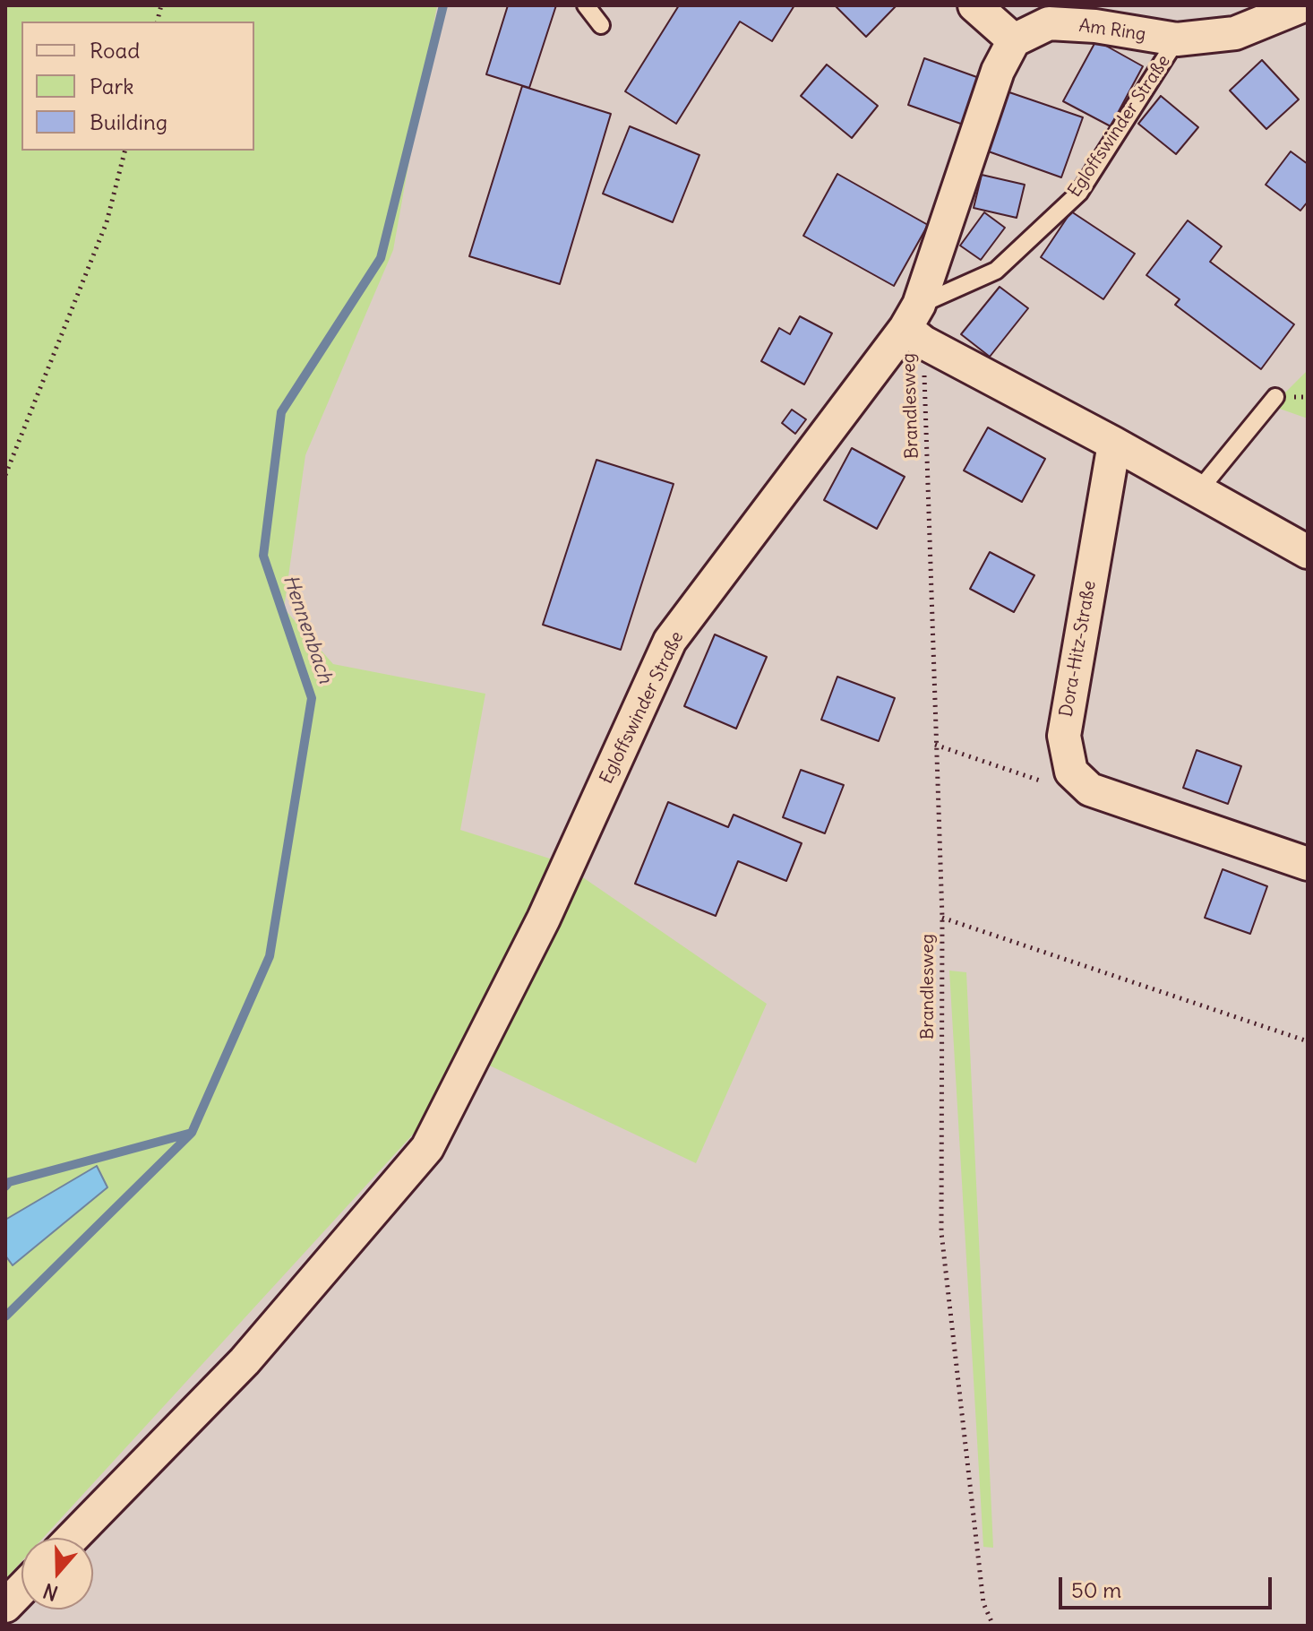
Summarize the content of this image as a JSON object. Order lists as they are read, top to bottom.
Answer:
{
  "streets": {
    "street": ["Am Ring", "Egloffswinder Straße", "Dora-Hitz-Straße"],
    "path": ["Brandlesweg"]
  },
  "crossings": [
    ["Am Ring", "Egloffswinder Straße"],
    ["Egloffswinder Straße", "Brandlesweg"]
  ],
  "water": ["Hennenbach"],
  "legend": ["Road", "Park", "Building"],
  "scale_bar": "50 m",
  "north": "bottom"
}
